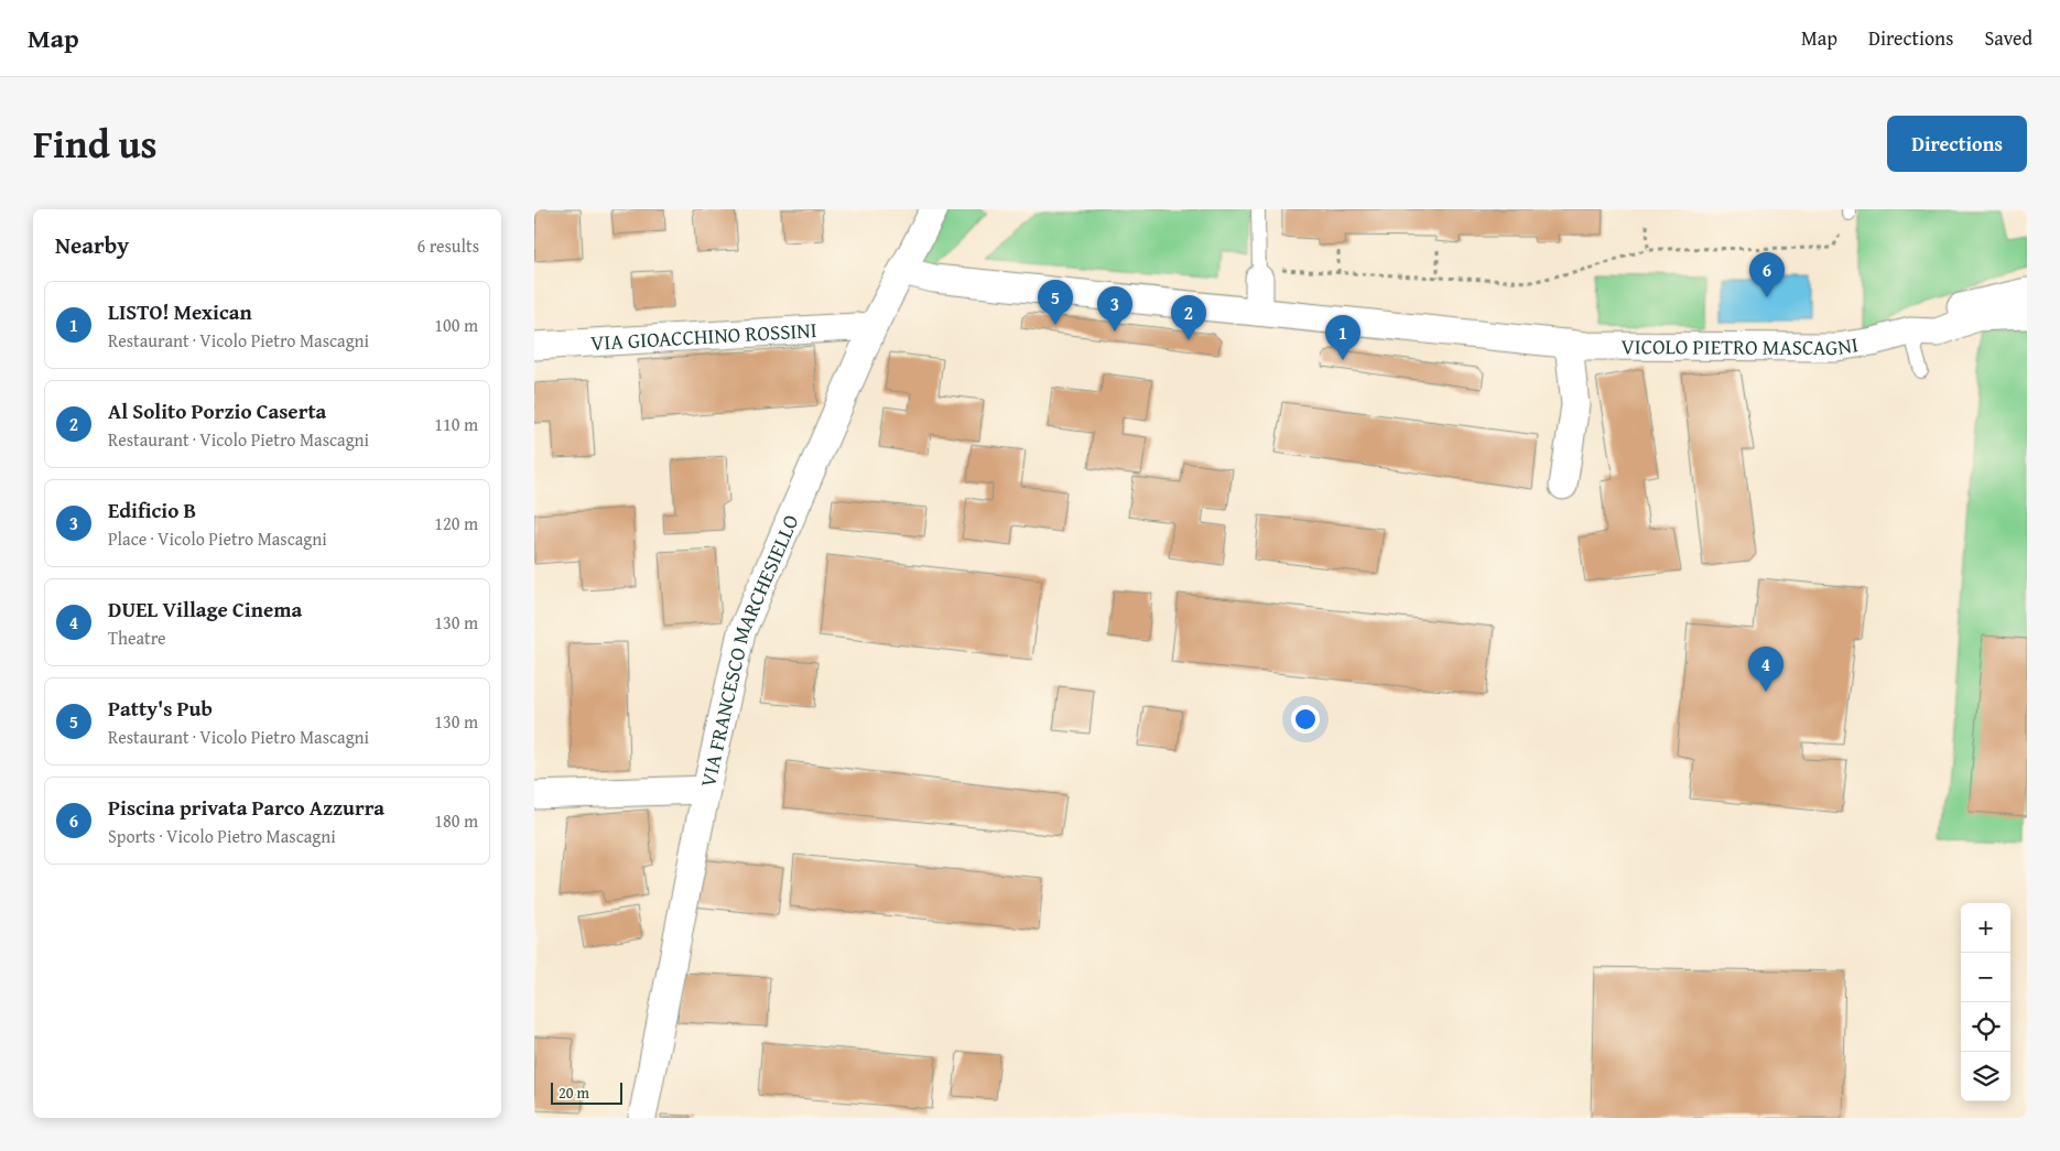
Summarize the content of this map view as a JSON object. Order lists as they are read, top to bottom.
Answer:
{
  "streets": {
    "street": ["VIA GIOACCHINO ROSSINI", "VICOLO PIETRO MASCAGNI", "VIA FRANCESCO MARCHESIELLO"]
  },
  "crossings": [
    ["VIA GIOACCHINO ROSSINI", "VIA FRANCESCO MARCHESIELLO"],
    ["VICOLO PIETRO MASCAGNI", "VIA FRANCESCO MARCHESIELLO"]
  ],
  "scale_bar": "20 m",
  "page": {
    "header": "Map",
    "nav": ["Map", "Directions", "Saved"],
    "title": "Find us",
    "buttons": "Directions",
    "heading": ["Nearby", "6 results"],
    "pins": [
      "6",
      "5",
      "3",
      "2",
      "1",
      "4"
    ],
    "list": [
      {
        "mark": "1",
        "name": "LISTO! Mexican",
        "note": "Restaurant · Vicolo Pietro Mascagni",
        "value": "100 m"
      },
      {
        "mark": "2",
        "name": "Al Solito Porzio Caserta",
        "note": "Restaurant · Vicolo Pietro Mascagni",
        "value": "110 m"
      },
      {
        "mark": "3",
        "name": "Edificio B",
        "note": "Place · Vicolo Pietro Mascagni",
        "value": "120 m"
      },
      {
        "mark": "4",
        "name": "DUEL Village Cinema",
        "note": "Theatre",
        "value": "130 m"
      },
      {
        "mark": "5",
        "name": "Patty's Pub",
        "note": "Restaurant · Vicolo Pietro Mascagni",
        "value": "130 m"
      },
      {
        "mark": "6",
        "name": "Piscina privata Parco Azzurra",
        "note": "Sports · Vicolo Pietro Mascagni",
        "value": "180 m"
      }
    ],
    "map_buttons": ["+", "−"],
    "scale": "20 m"
  }
}
